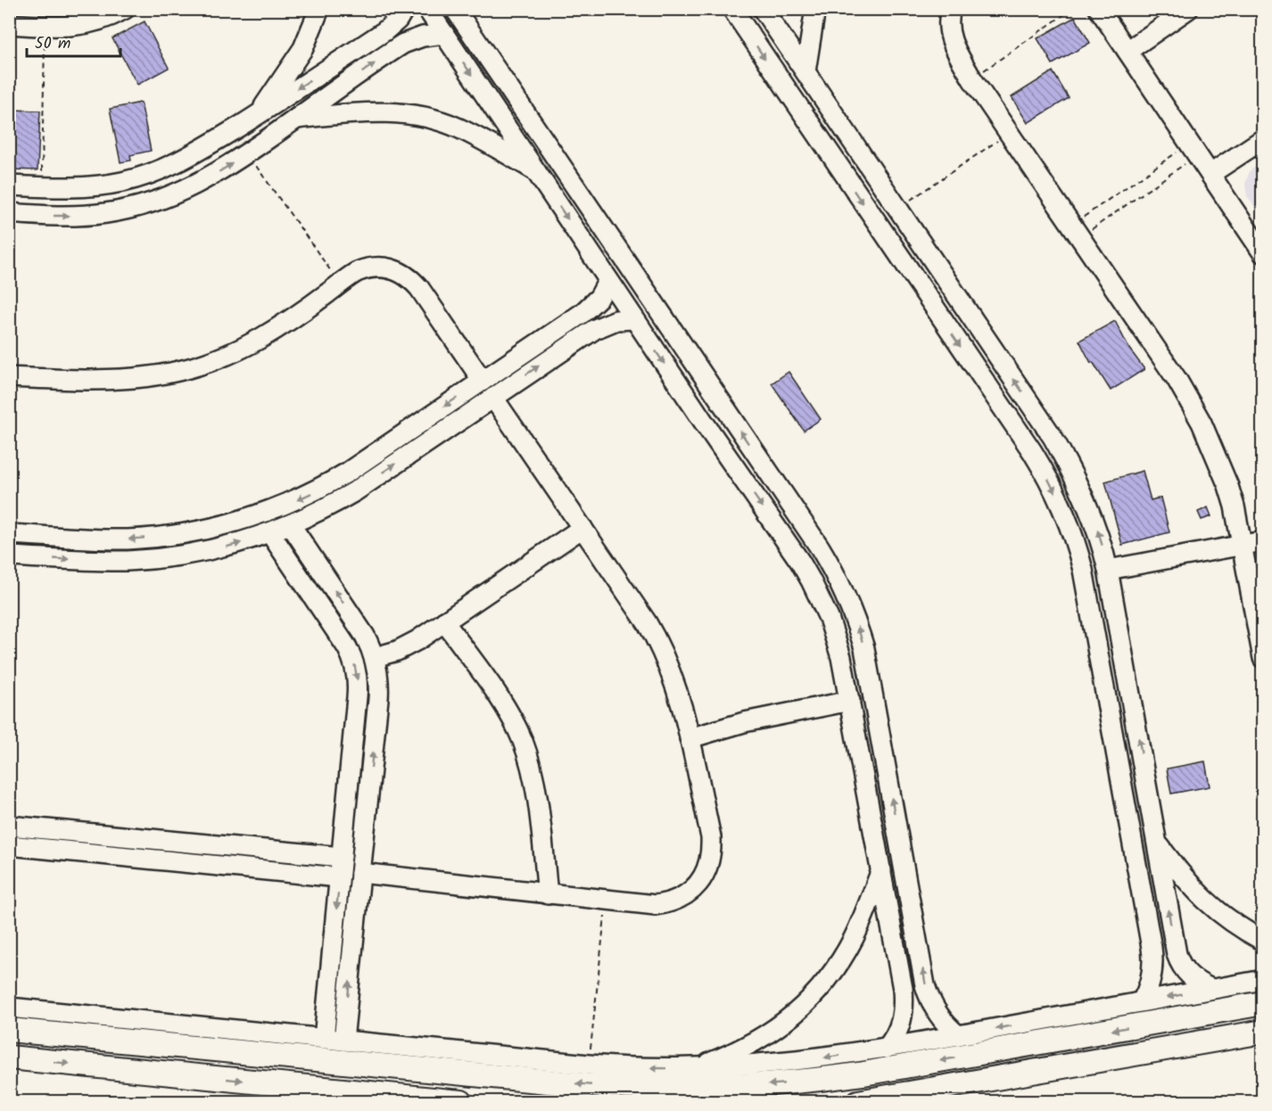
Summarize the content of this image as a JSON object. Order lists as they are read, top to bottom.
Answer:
{
  "scale_bar": "50 m"
}
